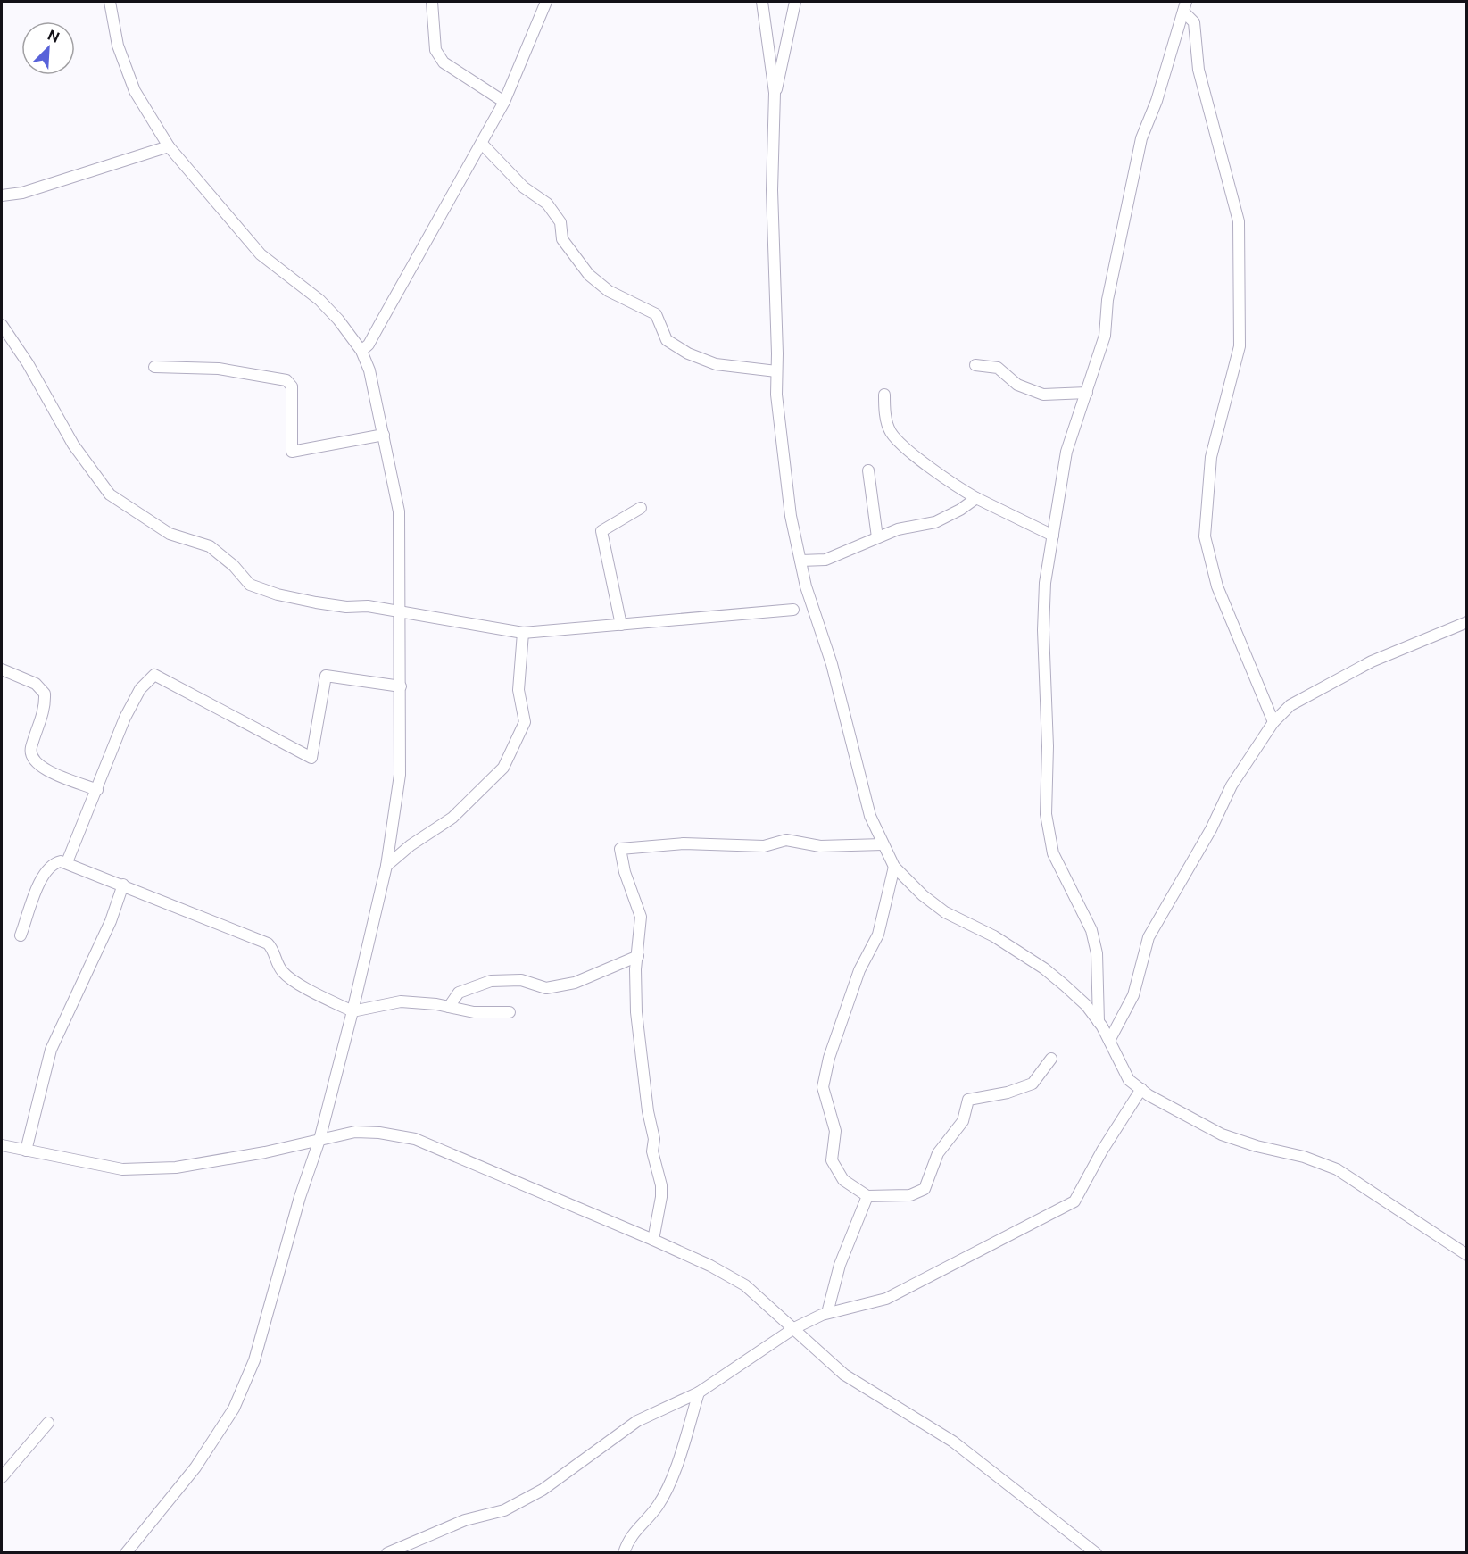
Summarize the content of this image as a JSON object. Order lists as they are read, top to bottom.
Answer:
{
  "north": "top right"
}
